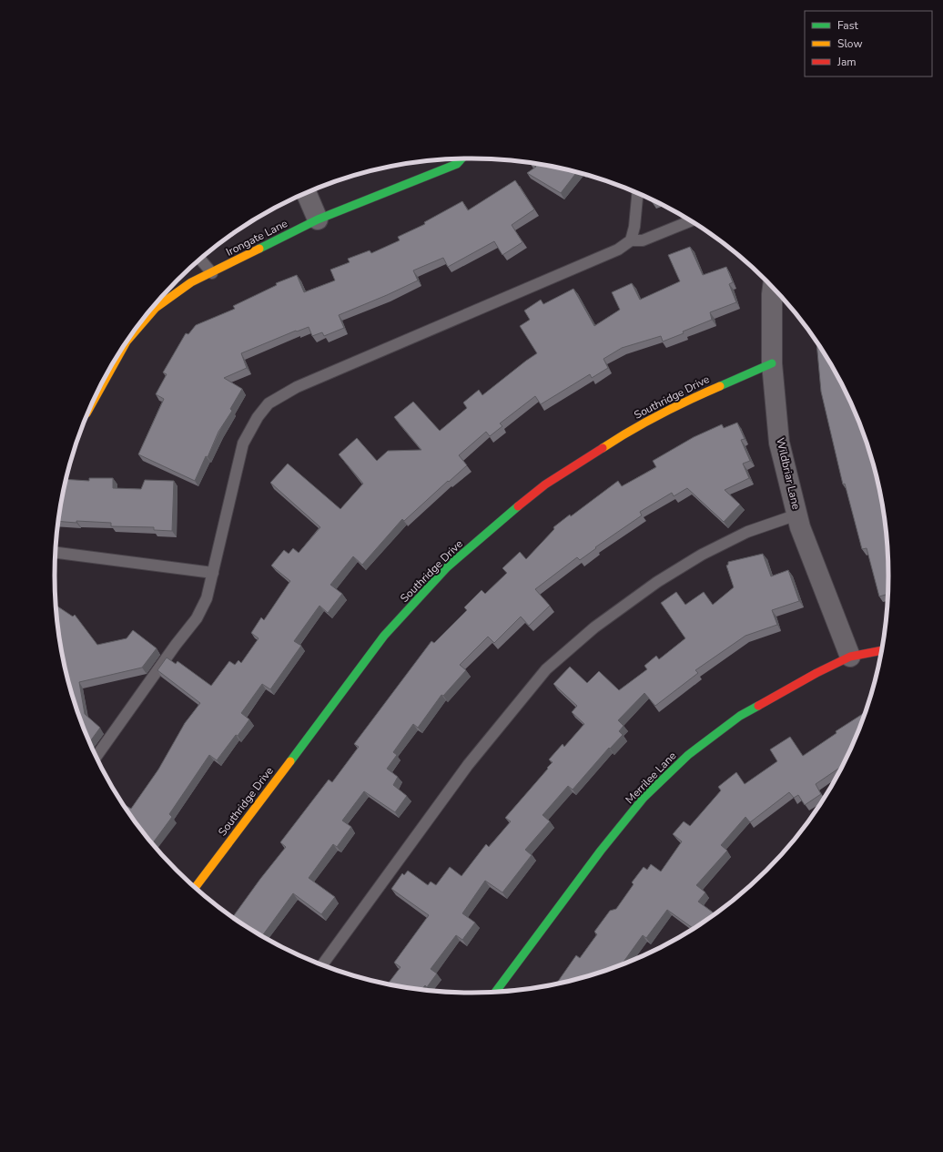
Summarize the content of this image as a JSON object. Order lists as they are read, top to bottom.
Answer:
{
  "streets": {
    "street": [
      "Irongate Lane",
      "Southridge Drive",
      "Wildbriar Lane",
      "Merrilee Lane"
    ]
  },
  "crossings": [
    ["Southridge Drive", "Wildbriar Lane"],
    ["Wildbriar Lane", "Merrilee Lane"]
  ],
  "legend": ["Fast", "Slow", "Jam"]
}
